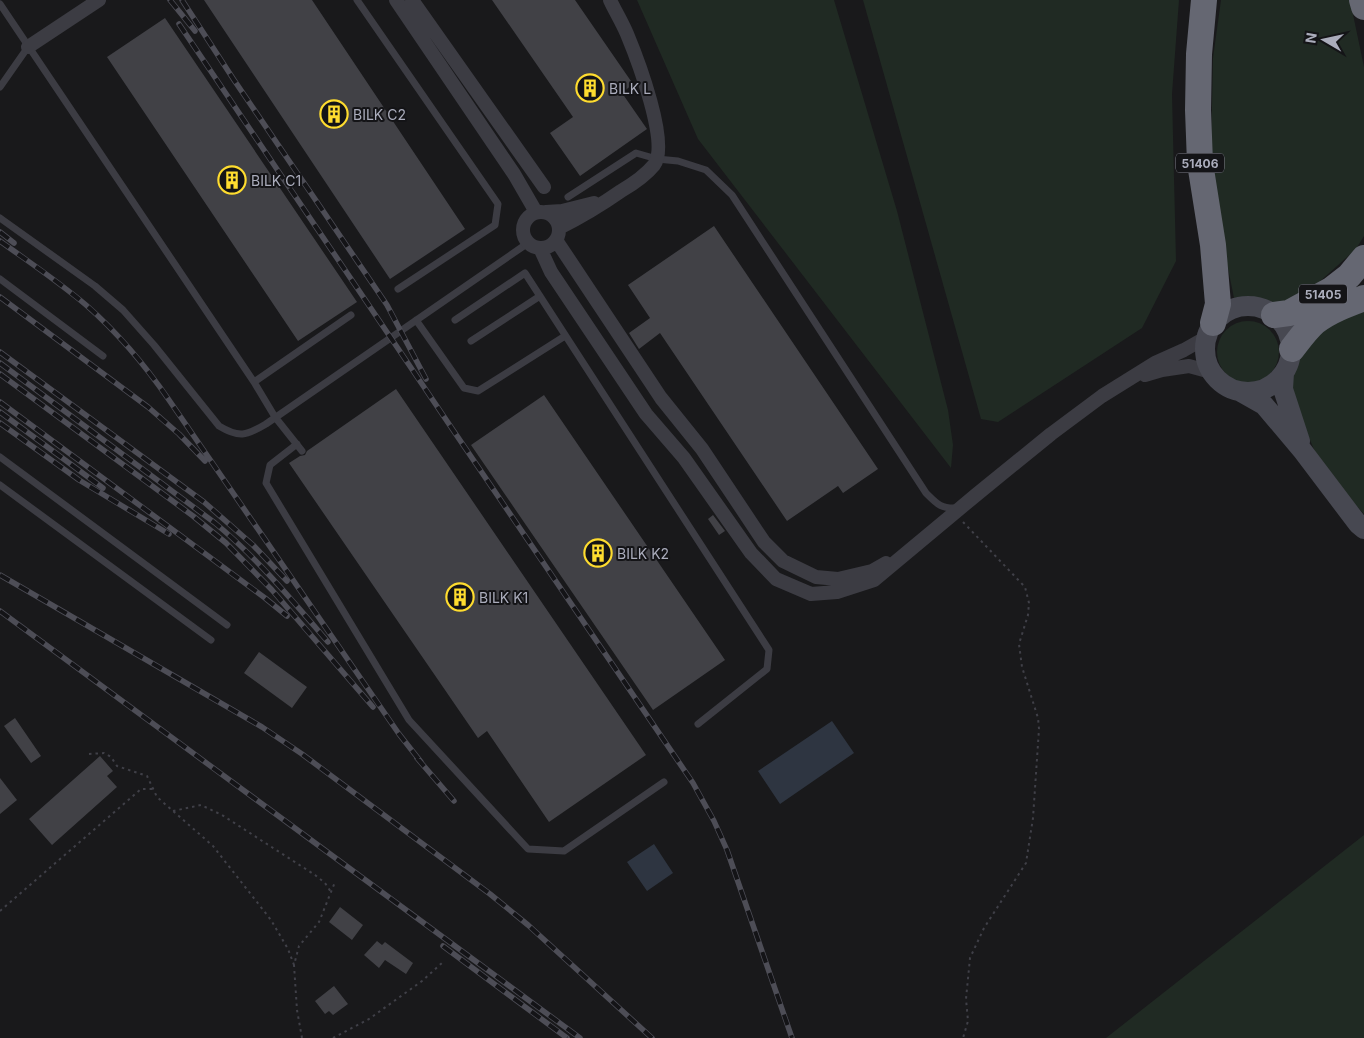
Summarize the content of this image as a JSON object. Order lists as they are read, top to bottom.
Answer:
{
  "streets": {
    "highway": ["51406", "51405"]
  },
  "crossings": [
    ["51406", "51405"]
  ],
  "places": {
    "building": [
      "BILK L",
      "BILK C2",
      "BILK C1",
      "BILK K2",
      "BILK K1"
    ]
  },
  "north": "left"
}
